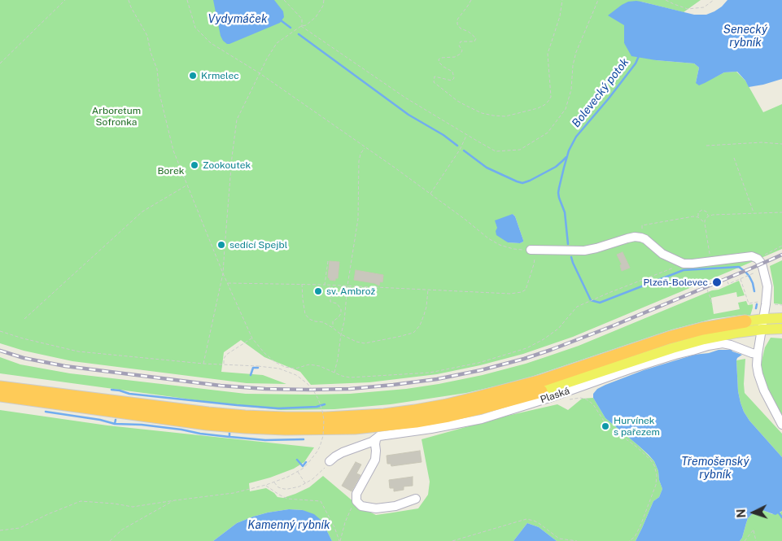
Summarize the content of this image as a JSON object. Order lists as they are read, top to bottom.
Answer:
{
  "streets": {
    "highway": ["Plaská"]
  },
  "water": [
    "Vydymáček",
    "Senecký rybník",
    "Bolevecký potok",
    "Třemošenský rybník",
    "Kamenný rybník"
  ],
  "parks": ["Arboretum Sofronka", "Borek"],
  "places": [
    "Krmelec",
    "Zookoutek",
    "sedící Spejbl",
    "Plzeň-Bolevec",
    "sv. Ambrož",
    "Hurvínek s pařezem"
  ],
  "north": "left"
}
